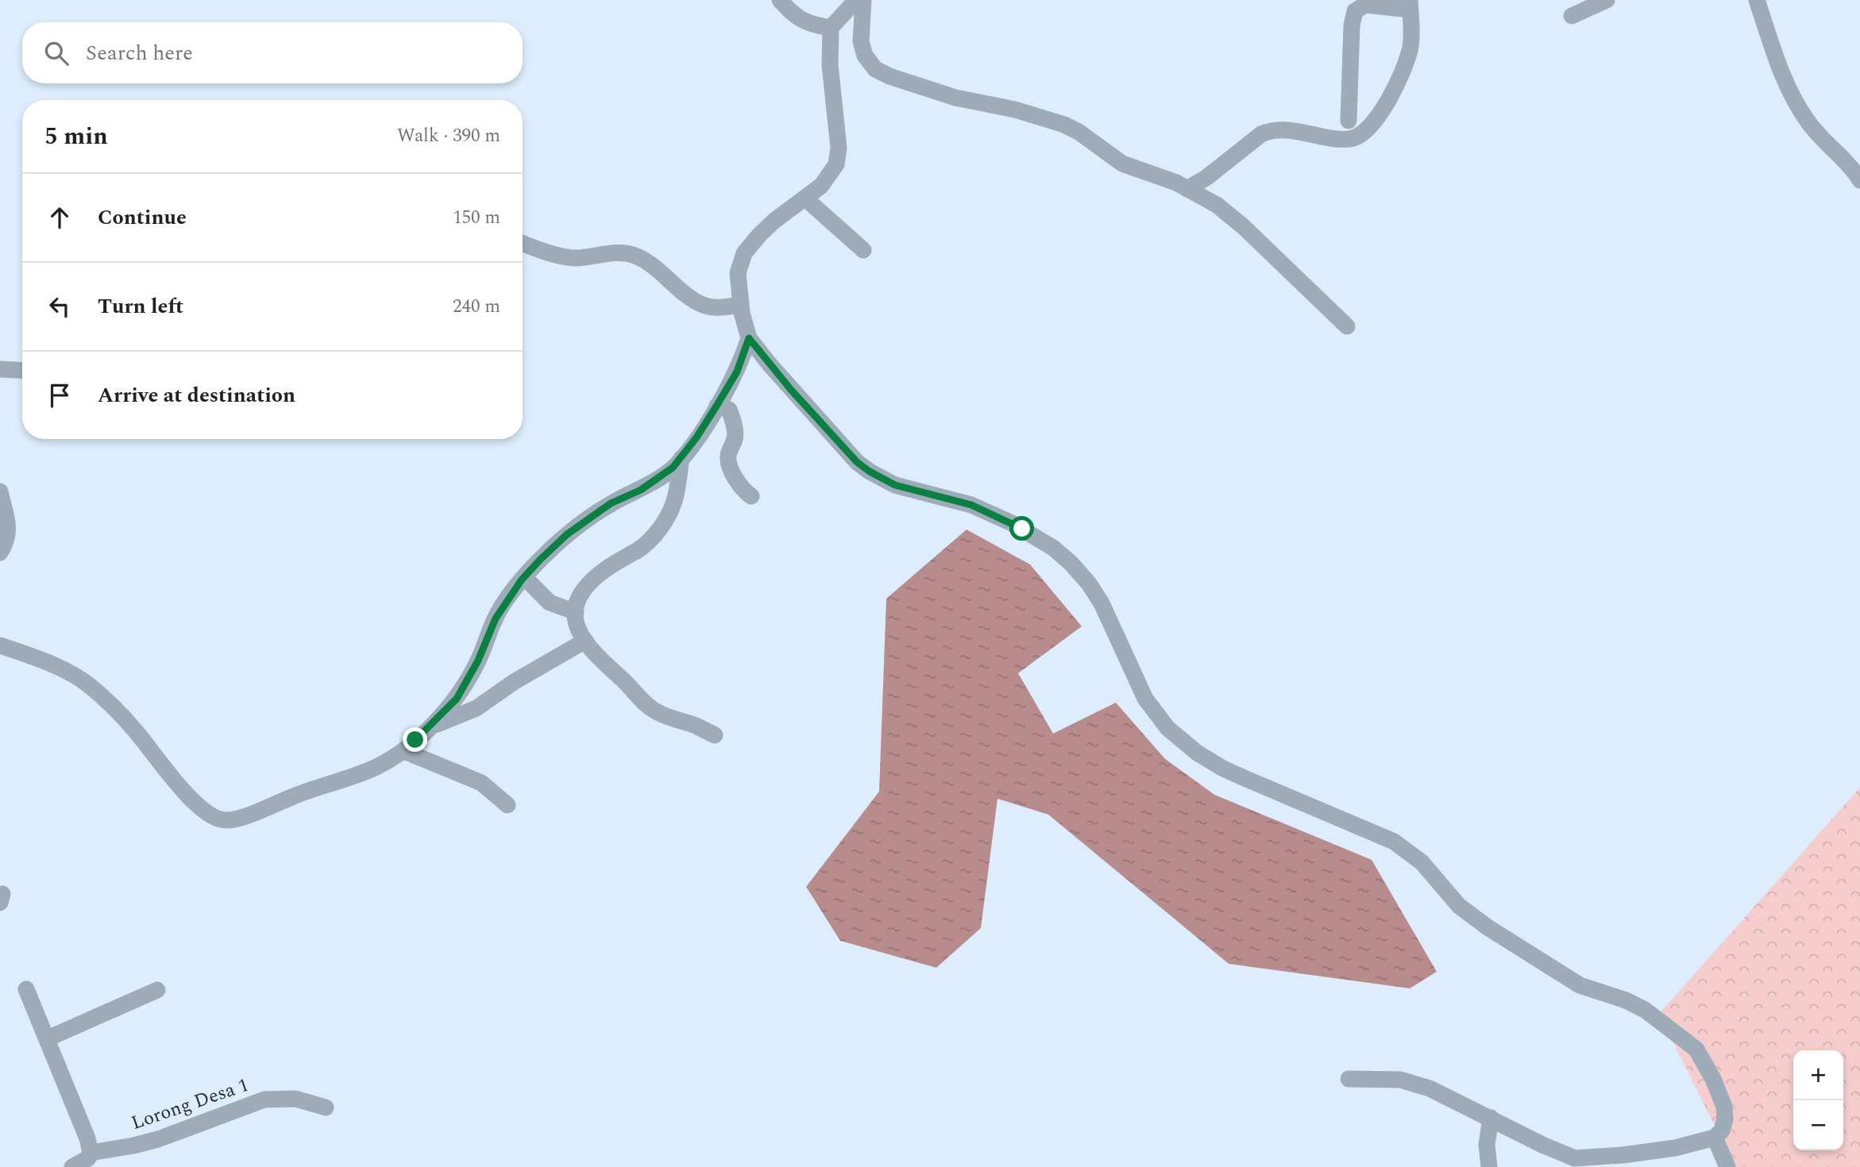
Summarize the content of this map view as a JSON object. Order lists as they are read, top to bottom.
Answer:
{
  "streets": {
    "street": ["Lorong Desa 1"]
  },
  "page": {
    "search": "Search here",
    "heading": ["5 min", "Walk · 390 m"],
    "list": [
      ["Continue", "150 m"],
      ["Turn left", "240 m"],
      "Arrive at destination"
    ],
    "map_buttons": ["+", "−"]
  }
}
